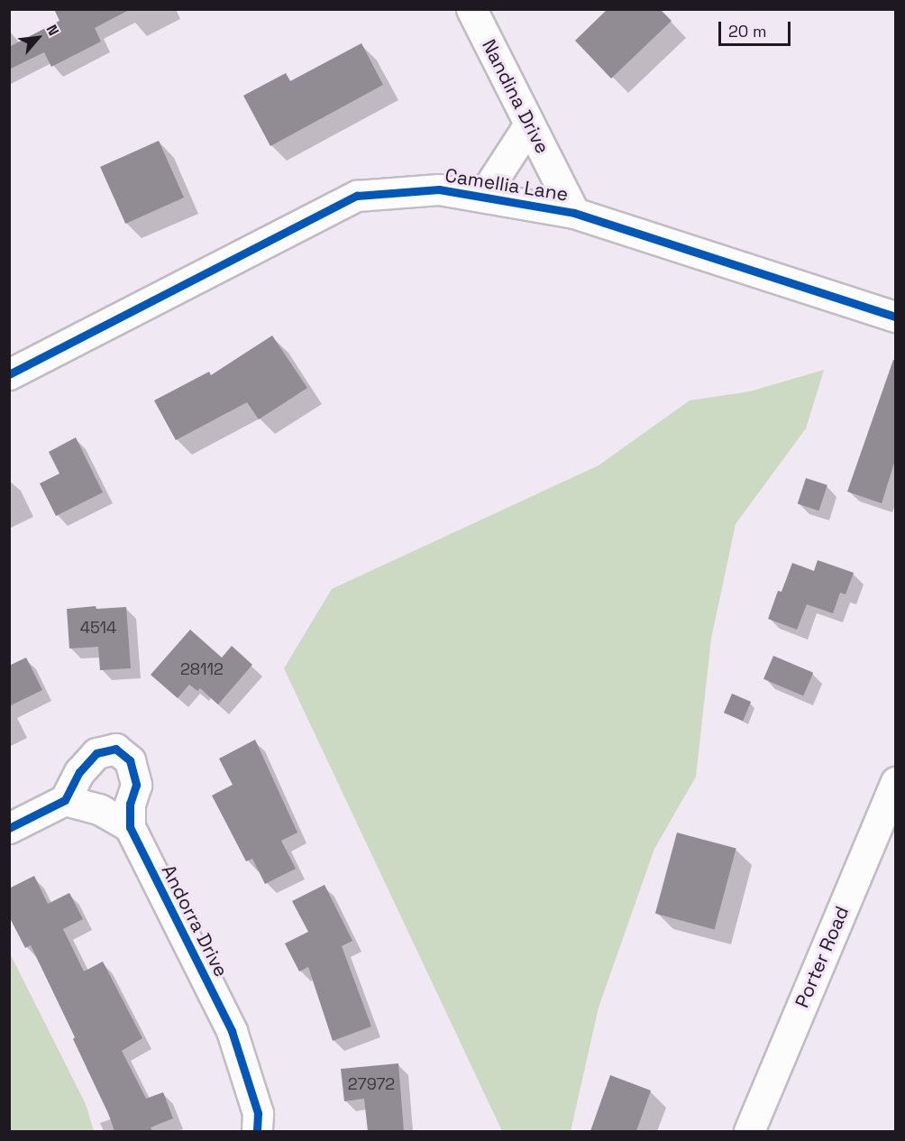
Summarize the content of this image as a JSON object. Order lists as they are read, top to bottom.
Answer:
{
  "streets": {
    "street": [
      "Nandina Drive",
      "Camellia Lane",
      "Andorra Drive",
      "Porter Road"
    ]
  },
  "crossings": [
    ["Nandina Drive", "Camellia Lane"]
  ],
  "house_numbers": ["4514", "28112", "27972"],
  "scale_bar": "20 m",
  "north": "top right"
}
